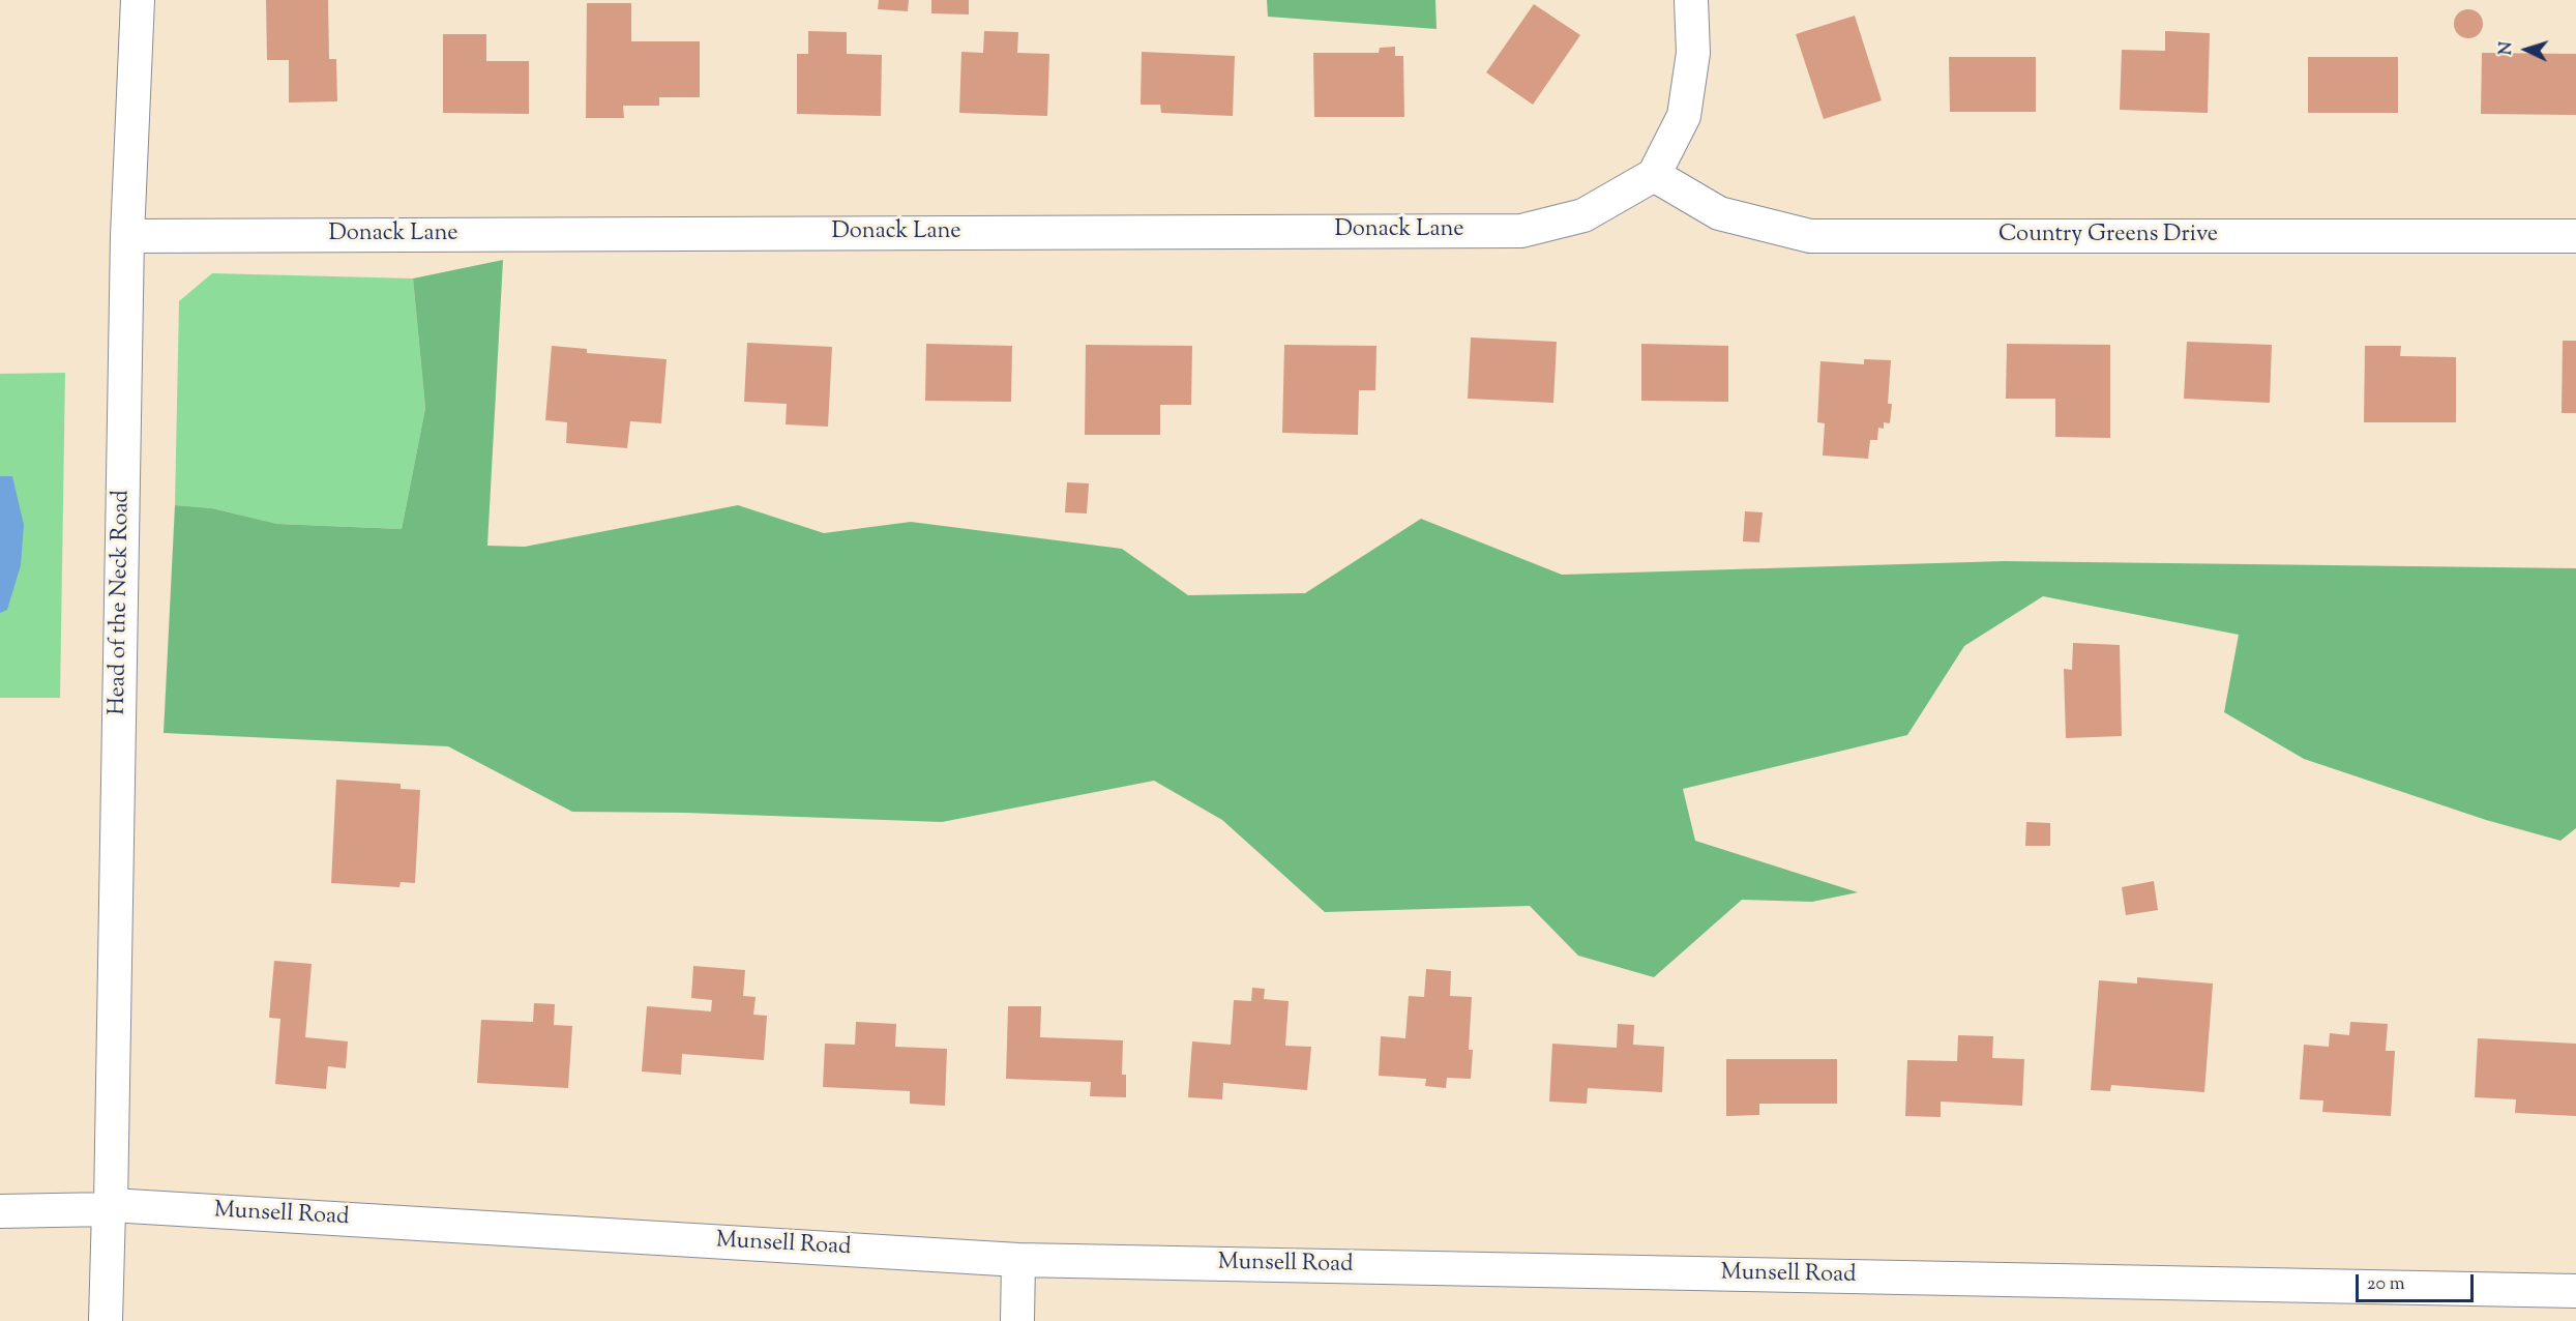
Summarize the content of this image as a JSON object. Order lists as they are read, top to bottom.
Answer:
{
  "streets": {
    "street": [
      "Donack Lane",
      "Country Greens Drive",
      "Head of the Neck Road",
      "Munsell Road"
    ]
  },
  "crossings": [
    ["Donack Lane", "Country Greens Drive"],
    ["Donack Lane", "Head of the Neck Road"],
    ["Head of the Neck Road", "Munsell Road"]
  ],
  "scale_bar": "20 m",
  "north": "left"
}
